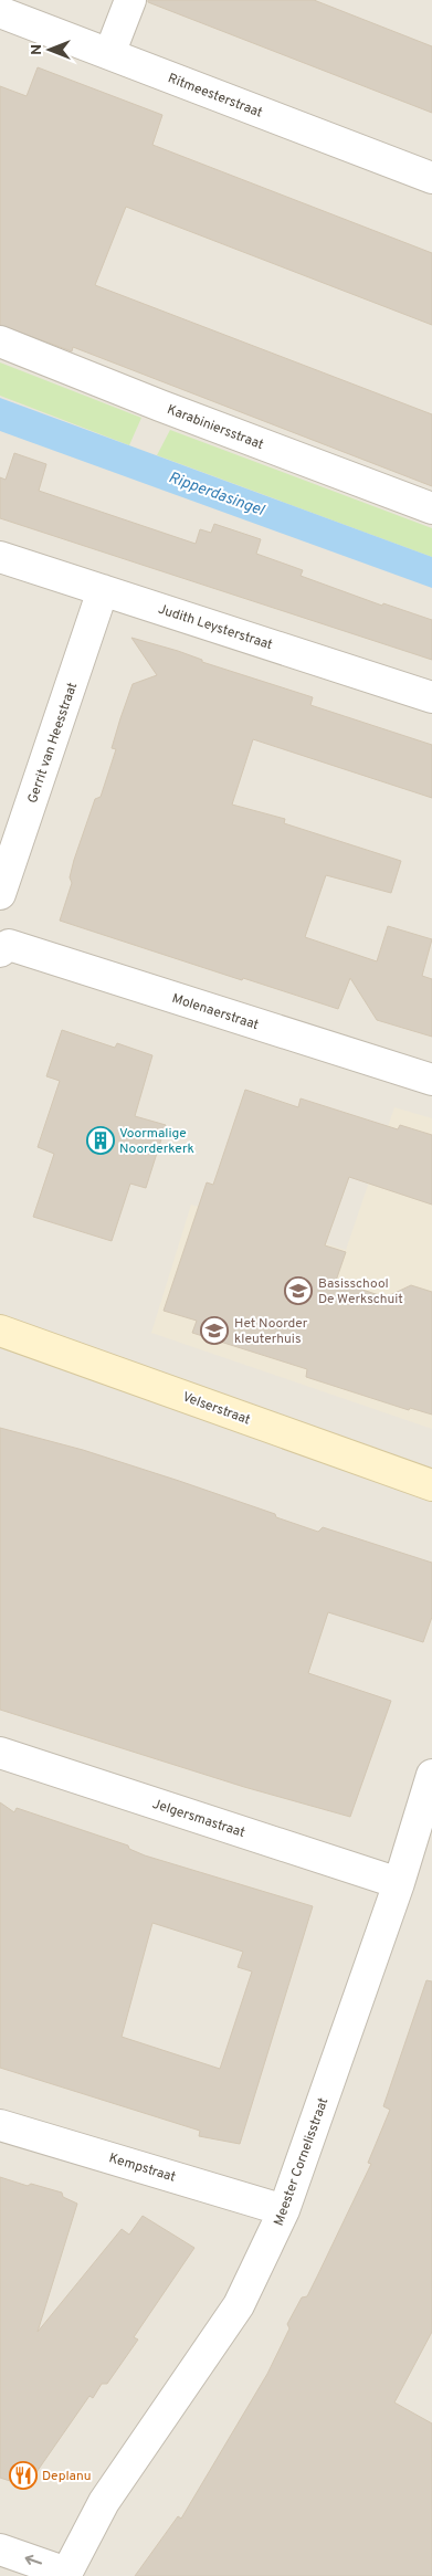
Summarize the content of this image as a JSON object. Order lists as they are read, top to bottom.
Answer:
{
  "streets": {
    "street": [
      "Ritmeesterstraat",
      "Karabiniersstraat",
      "Judith Leysterstraat",
      "Gerrit van Heesstraat",
      "Molenaerstraat",
      "Velserstraat",
      "Jelgersmastraat",
      "Meester Cornelisstraat",
      "Kempstraat"
    ]
  },
  "crossings": [
    ["Judith Leysterstraat", "Gerrit van Heesstraat"],
    ["Jelgersmastraat", "Meester Cornelisstraat"],
    ["Meester Cornelisstraat", "Kempstraat"]
  ],
  "water": ["Ripperdasingel"],
  "places": {
    "building": ["Voormalige Noorderkerk"],
    "school or university": ["Basisschool De Werkschuit", "Het Noorder kleuterhuis"],
    "restaurant": ["Deplanu"]
  },
  "north": "left"
}
